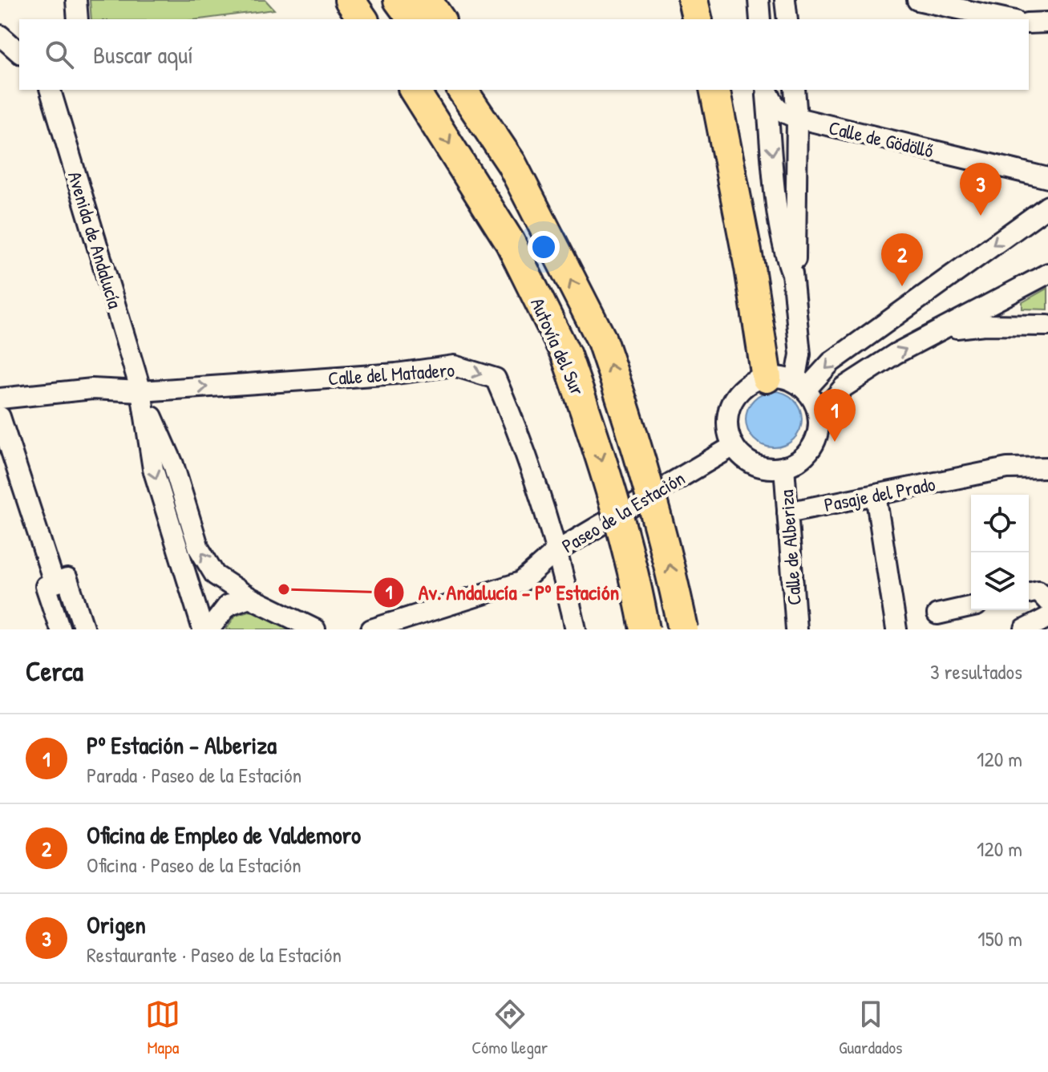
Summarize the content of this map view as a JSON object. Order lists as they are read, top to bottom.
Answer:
{
  "streets": {
    "highway": ["Autovía del Sur"],
    "street": [
      "Calle de Gödöllő",
      "Avenida de Andalucía",
      "Calle del Matadero",
      "Pasaje del Prado",
      "Paseo de la Estación",
      "Calle de Alberiza"
    ]
  },
  "crossings": [
    ["Avenida de Andalucía", "Calle del Matadero"],
    ["Calle del Matadero", "Paseo de la Estación"],
    ["Pasaje del Prado", "Calle de Alberiza"],
    ["Paseo de la Estación", "Calle de Alberiza"]
  ],
  "one_way": ["Calle del Matadero"],
  "places": ["Av. Andalucía - Pº Estación"],
  "page": {
    "search": "Buscar aquí",
    "pins": ["3", "2", "1"],
    "heading": ["Cerca", "3 resultados"],
    "list": [
      {
        "mark": "1",
        "name": "Pº Estación - Alberiza",
        "note": "Parada · Paseo de la Estación",
        "value": "120 m"
      },
      {
        "mark": "2",
        "name": "Oficina de Empleo de Valdemoro",
        "note": "Oficina · Paseo de la Estación",
        "value": "120 m"
      },
      {
        "mark": "3",
        "name": "Origen",
        "note": "Restaurante · Paseo de la Estación",
        "value": "150 m"
      }
    ],
    "nav": ["Mapa", "Cómo llegar", "Guardados"]
  }
}
